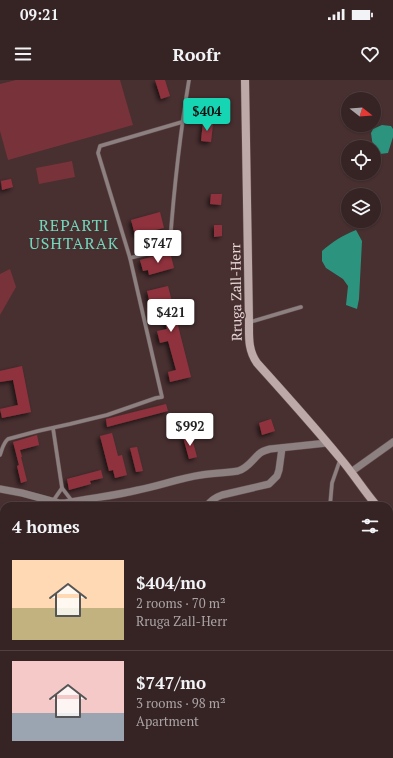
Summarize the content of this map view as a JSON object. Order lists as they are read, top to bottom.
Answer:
{
  "streets": {
    "main road": ["Rruga Zall-Herr"]
  },
  "districts": ["REPARTI USHTARAK"],
  "north": "right",
  "page": {
    "status": "09:21",
    "header": "Roofr",
    "price": [
      "$404",
      "$747",
      "$421",
      "$992"
    ],
    "heading": "4 homes",
    "list": [
      {
        "name": "$404/mo",
        "note": "2 rooms · 70 m² · Rruga Zall-Herr"
      },
      {
        "name": "$747/mo",
        "note": "3 rooms · 98 m² · Apartment"
      }
    ]
  }
}
